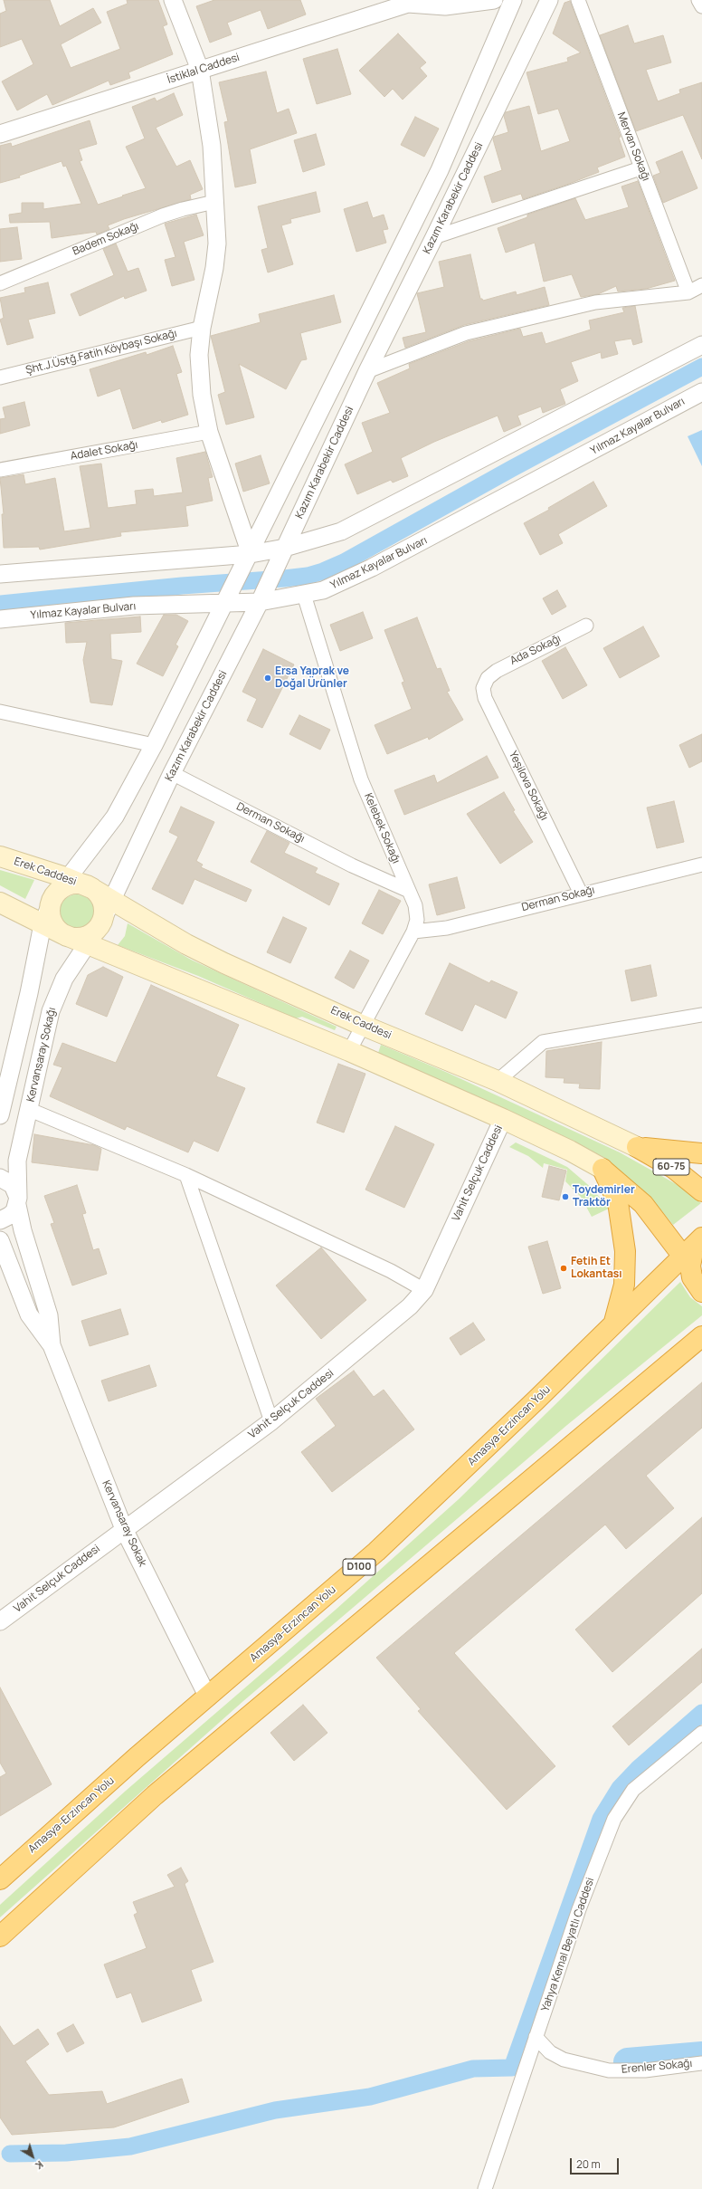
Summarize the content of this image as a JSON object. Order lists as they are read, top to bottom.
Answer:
{
  "streets": {
    "highway": ["60-75", "Amasya-Erzincan Yolu", "D100"],
    "main road": ["Erek Caddesi"],
    "street": [
      "İstiklal Caddesi",
      "Mervan Sokağı",
      "Kazım Karabekir Caddesi",
      "Badem Sokağı",
      "Şht.J.Üstğ.Fatih Köybaşı Sokağı",
      "Yılmaz Kayalar Bulvarı",
      "Adalet Sokağı",
      "Ada Sokağı",
      "Yeşilova Sokağı",
      "Derman Sokağı",
      "Kelebek Sokağı",
      "Kervansaray Sokağı",
      "Vahit Selçuk Caddesi",
      "Kervansaray Sokak",
      "Yahya Kemal Beyatlı Caddesi",
      "Erenler Sokağı"
    ]
  },
  "crossings": [
    ["Kazım Karabekir Caddesi", "Yılmaz Kayalar Bulvarı"],
    ["Kazım Karabekir Caddesi", "Derman Sokağı"],
    ["Kazım Karabekir Caddesi", "Erek Caddesi"],
    ["Kazım Karabekir Caddesi", "Kervansaray Sokağı"],
    ["Yılmaz Kayalar Bulvarı", "Kelebek Sokağı"],
    ["Ada Sokağı", "Yeşilova Sokağı"],
    ["Yeşilova Sokağı", "Derman Sokağı"],
    ["Derman Sokağı", "Kelebek Sokağı"],
    ["Kelebek Sokağı", "Erek Caddesi"],
    ["Erek Caddesi", "Kervansaray Sokağı"],
    ["Erek Caddesi", "60-75"],
    ["Erek Caddesi", "Vahit Selçuk Caddesi"],
    ["Kervansaray Sokağı", "Kervansaray Sokak"],
    ["Vahit Selçuk Caddesi", "Kervansaray Sokak"],
    ["Amasya-Erzincan Yolu", "Kervansaray Sokak"],
    ["Amasya-Erzincan Yolu", "D100"],
    ["Yahya Kemal Beyatlı Caddesi", "Erenler Sokağı"]
  ],
  "places": ["Ersa Yaprak ve Doğal Ürünler", "Toydemirler Traktör", "Fetih Et Lokantası"],
  "scale_bar": "20 m",
  "north": "bottom right"
}
